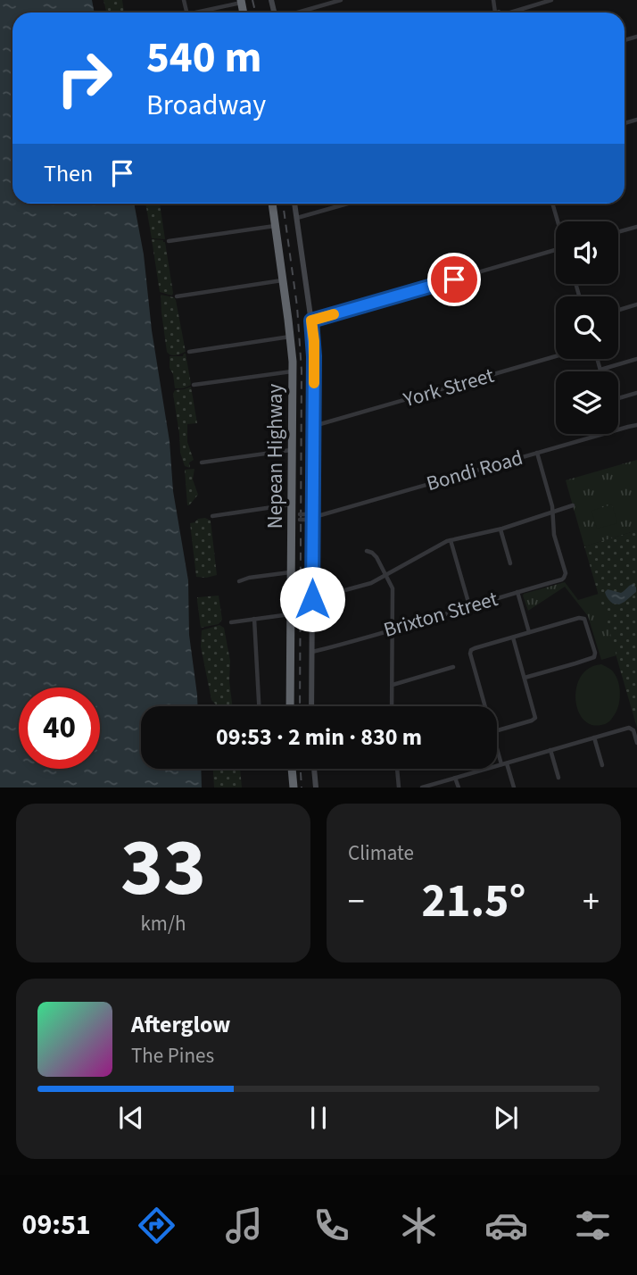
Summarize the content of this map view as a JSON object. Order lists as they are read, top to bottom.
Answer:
{
  "streets": {
    "highway": ["Nepean Highway"],
    "street": ["York Street", "Bondi Road", "Brixton Street"]
  },
  "page": {
    "turn": ["540 m", "Broadway"],
    "then": "Then",
    "limit": "40",
    "trip": "09:53 · 2 min · 830 m",
    "tile": [
      ["33", "km/h"],
      "Climate"
    ],
    "heat": ["−", "21.5°", "+"],
    "song": ["Afterglow", "The Pines"],
    "tabs": "09:51"
  }
}
